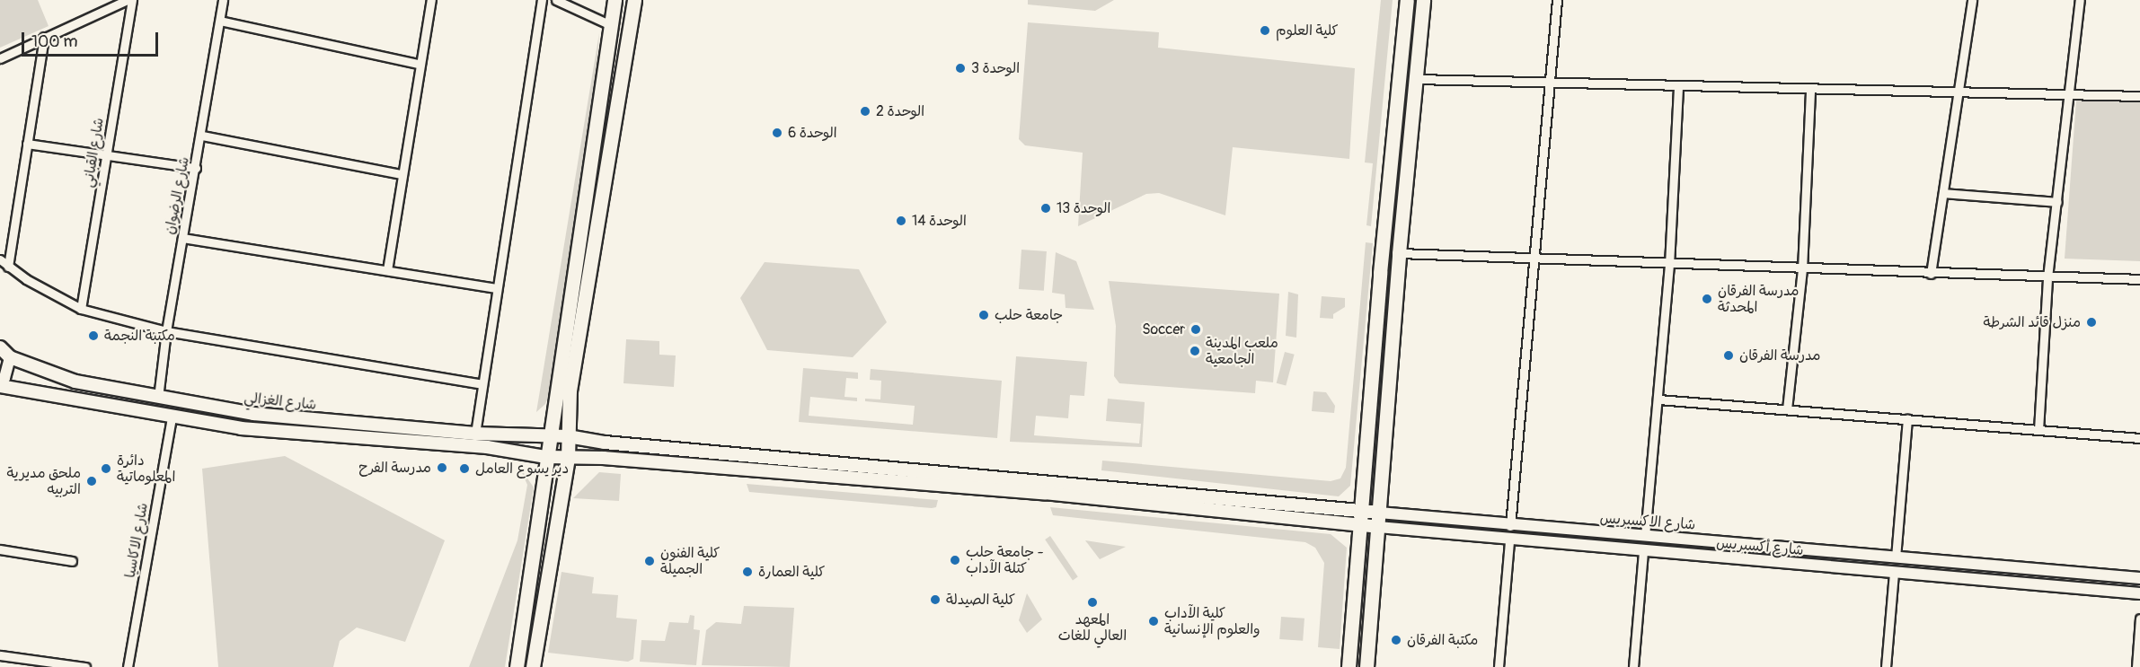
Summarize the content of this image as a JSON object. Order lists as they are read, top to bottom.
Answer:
{
  "streets": {
    "main road": ["شارع الغزالي"],
    "street": [
      "شارع القباني",
      "شارع الرضوان",
      "شارع الاكسبريس",
      "شارع الاكاسيا",
      "شارع أكسبريس"
    ]
  },
  "crossings": [
    ["شارع الرضوان", "شارع الغزالي"],
    ["شارع الغزالي", "شارع الاكسبريس"],
    ["شارع الغزالي", "شارع الاكاسيا"],
    ["شارع الغزالي", "شارع أكسبريس"]
  ],
  "places": [
    "كلية العلوم",
    "الوحدة 3",
    "الوحدة 2",
    "الوحدة 6",
    "الوحدة 13",
    "الوحدة 14",
    "مدرسة الفرقان المحدثة",
    "جامعة حلب",
    "منزل قائد الشرطة",
    "Soccer",
    "مكتبة النجمة",
    "ملعب المدينة الجامعية",
    "مدرسة الفرقان",
    "مدرسة الفرح",
    "دائرة المعلوماتية",
    "دير يسوع العامل",
    "ملحق مديرية التربيه",
    "جامعة حلب - كتلة الآداب",
    "كلية الفنون الجميلة",
    "كلية العمارة",
    "كلية الصيدلة",
    "المعهد العالي للغات",
    "كلية الآداب والعلوم الإنسانية",
    "مكتبة الفرقان"
  ],
  "scale_bar": "100 m"
}
